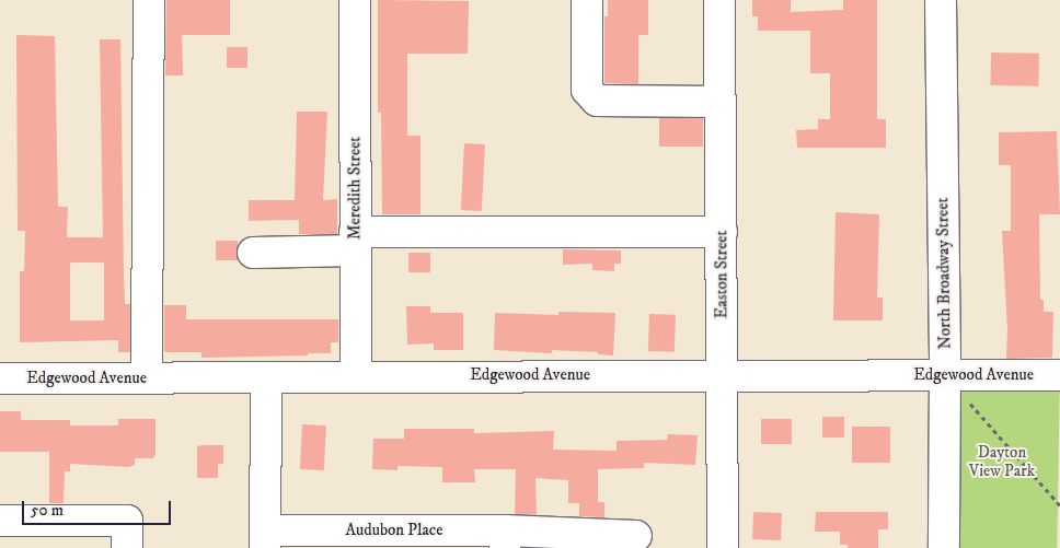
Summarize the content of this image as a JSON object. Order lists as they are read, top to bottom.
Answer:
{
  "streets": {
    "street": [
      "Meredith Street",
      "North Broadway Street",
      "Easton Street",
      "Edgewood Avenue",
      "Audubon Place"
    ]
  },
  "crossings": [
    ["Meredith Street", "Edgewood Avenue"],
    ["North Broadway Street", "Edgewood Avenue"],
    ["Easton Street", "Edgewood Avenue"]
  ],
  "parks": ["Dayton View Park"],
  "scale_bar": "50 m"
}
